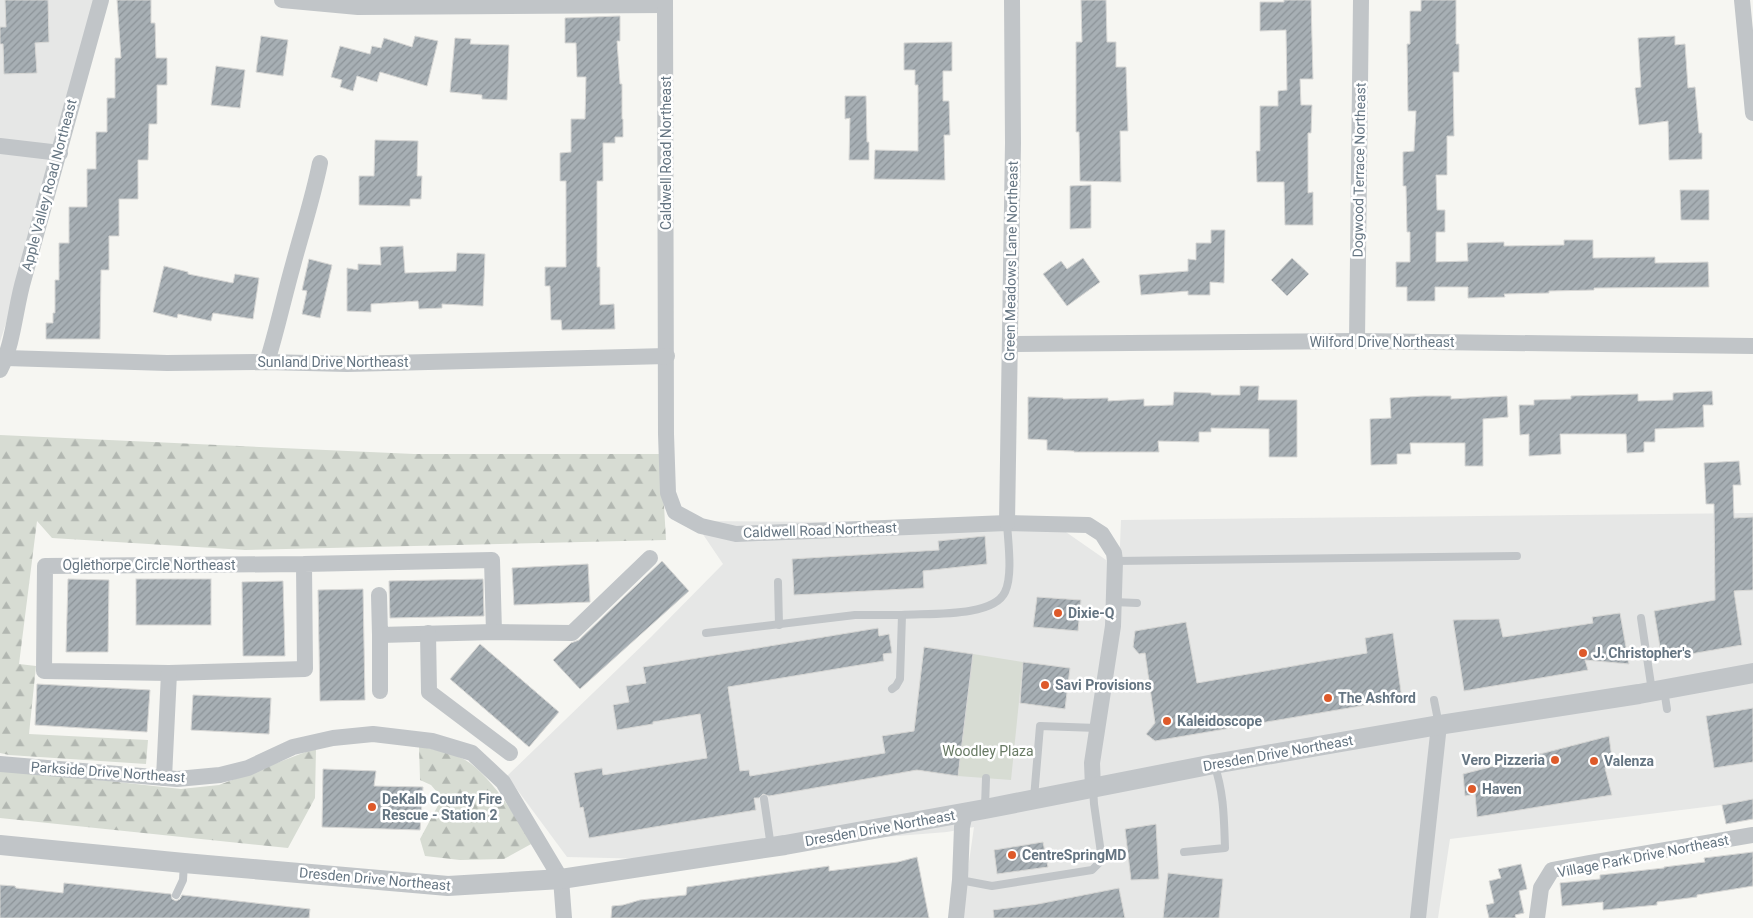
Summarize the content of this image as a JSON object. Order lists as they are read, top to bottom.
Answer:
{
  "streets": {
    "street": [
      "Caldwell Road Northeast",
      "Dogwood Terrace Northeast",
      "Apple Valley Road Northeast",
      "Green Meadows Lane Northeast",
      "Wilford Drive Northeast",
      "Sunland Drive Northeast",
      "Oglethorpe Circle Northeast",
      "Dresden Drive Northeast",
      "Parkside Drive Northeast",
      "Village Park Drive Northeast"
    ]
  },
  "crossings": [
    ["Caldwell Road Northeast", "Green Meadows Lane Northeast"],
    ["Caldwell Road Northeast", "Sunland Drive Northeast"],
    ["Caldwell Road Northeast", "Dresden Drive Northeast"],
    ["Dogwood Terrace Northeast", "Wilford Drive Northeast"],
    ["Apple Valley Road Northeast", "Sunland Drive Northeast"],
    ["Green Meadows Lane Northeast", "Wilford Drive Northeast"],
    ["Dresden Drive Northeast", "Parkside Drive Northeast"]
  ],
  "parks": ["Woodley Plaza"],
  "places": [
    "Dixie-Q",
    "J. Christopher's",
    "Savi Provisions",
    "The Ashford",
    "Kaleidoscope",
    "Vero Pizzeria",
    "Valenza",
    "Haven",
    "DeKalb County Fire Rescue - Station 2",
    "CentreSpringMD"
  ]
}
